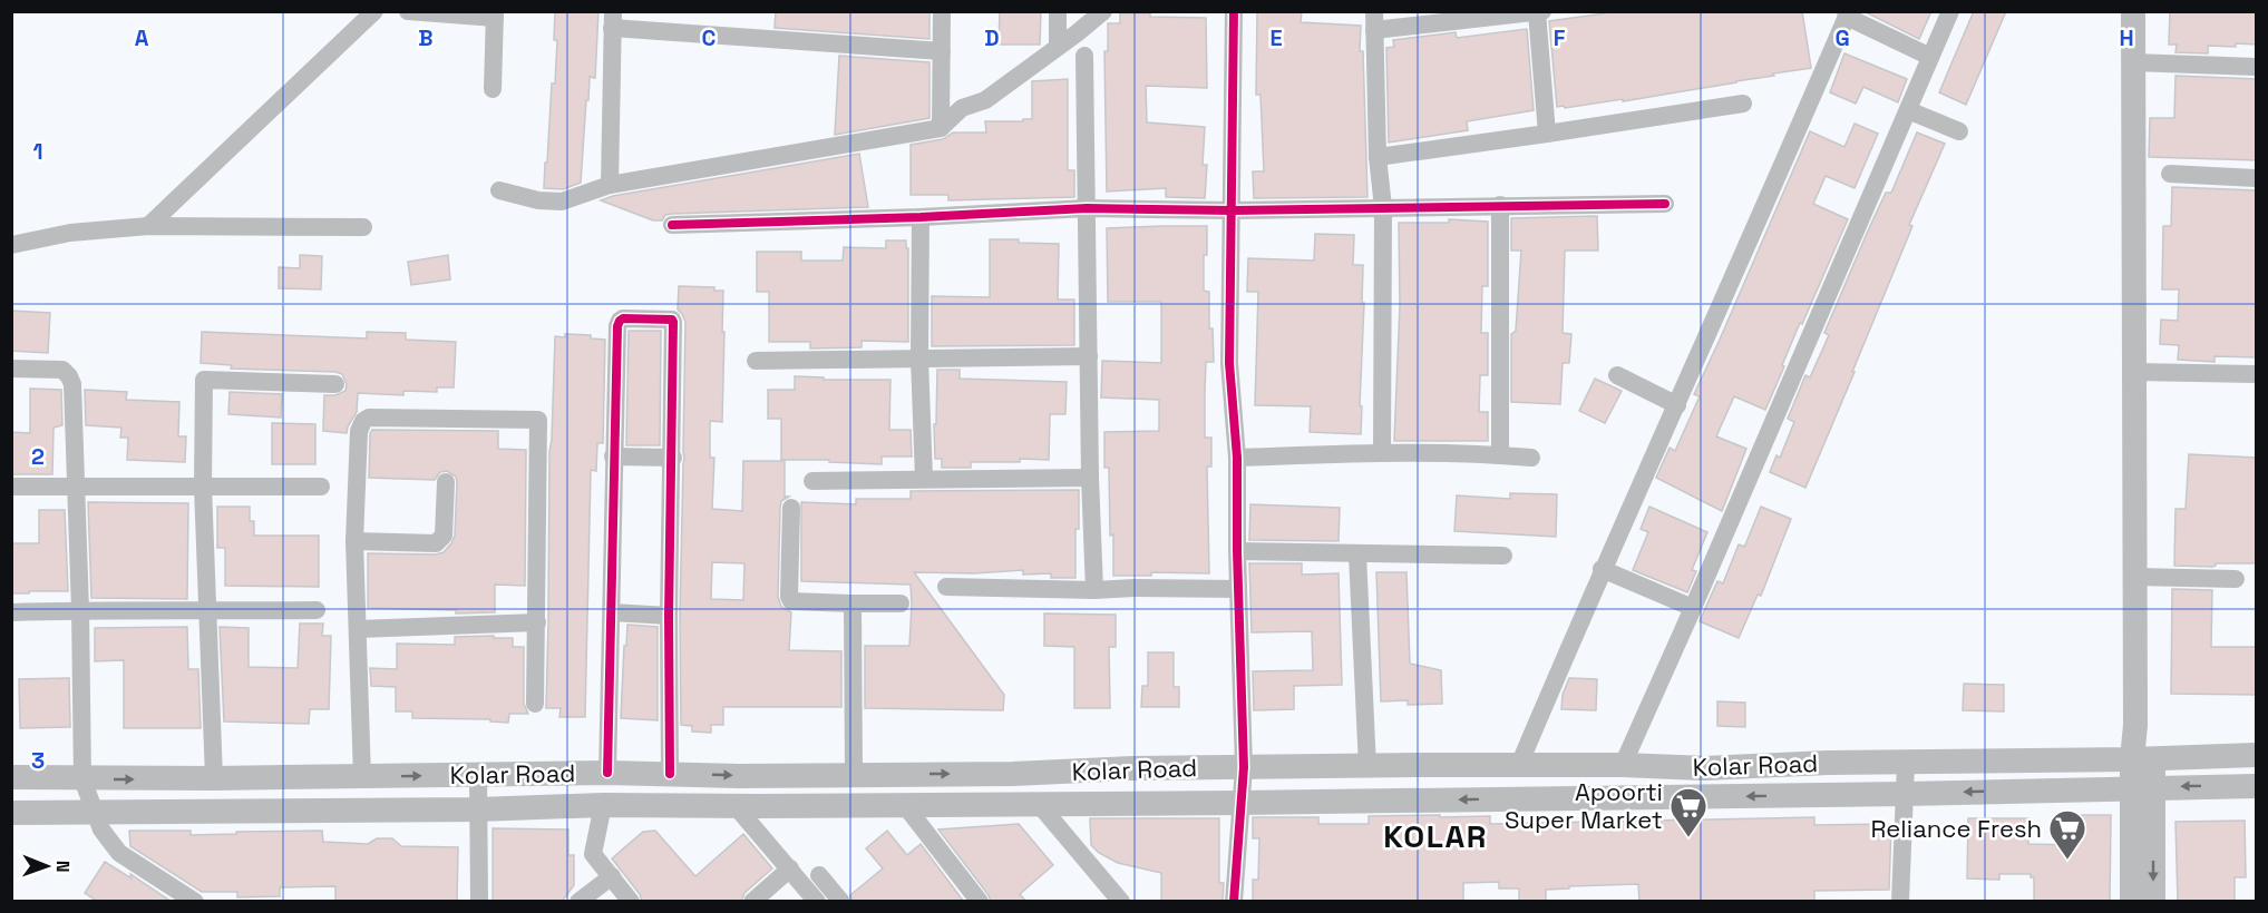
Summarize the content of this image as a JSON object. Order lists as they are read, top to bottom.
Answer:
{
  "streets": {
    "main road": ["Kolar Road"]
  },
  "districts": ["KOLAR"],
  "places": {
    "supermarket": ["Apoorti Super Market", "Reliance Fresh"]
  },
  "north": "right",
  "grid": {
    "columns": [
      "A",
      "B",
      "C",
      "D",
      "E",
      "F",
      "G",
      "H"
    ],
    "rows": ["1", "2", "3"]
  }
}
